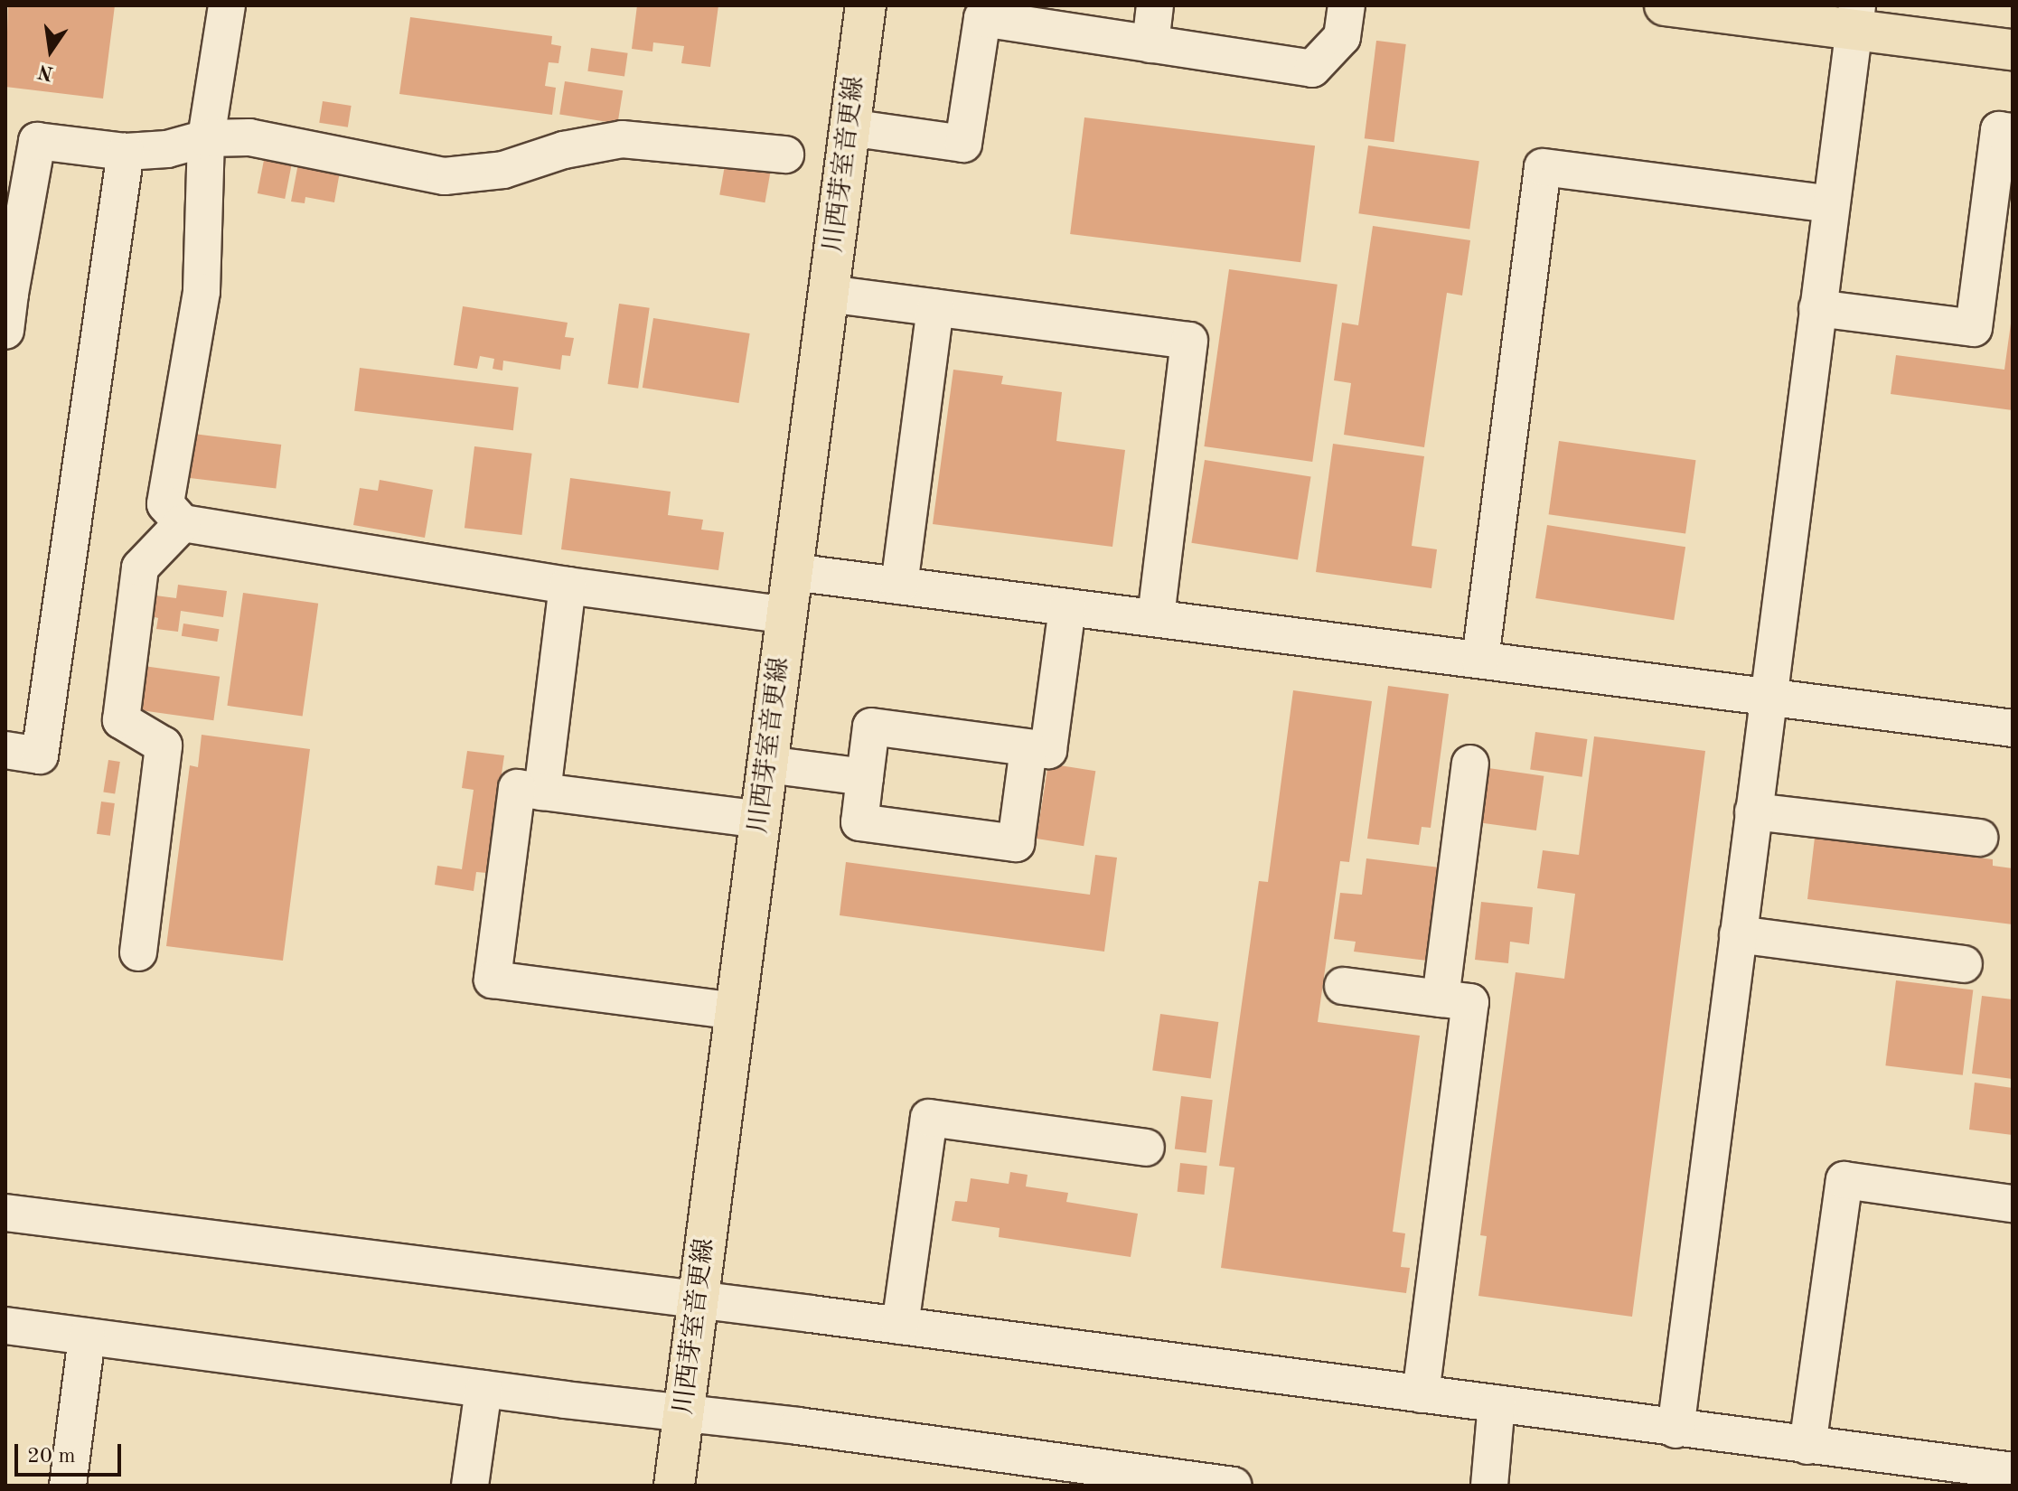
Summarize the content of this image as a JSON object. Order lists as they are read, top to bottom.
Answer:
{
  "streets": {
    "main road": ["川西芽室音更線"]
  },
  "scale_bar": "20 m",
  "north": "bottom"
}
